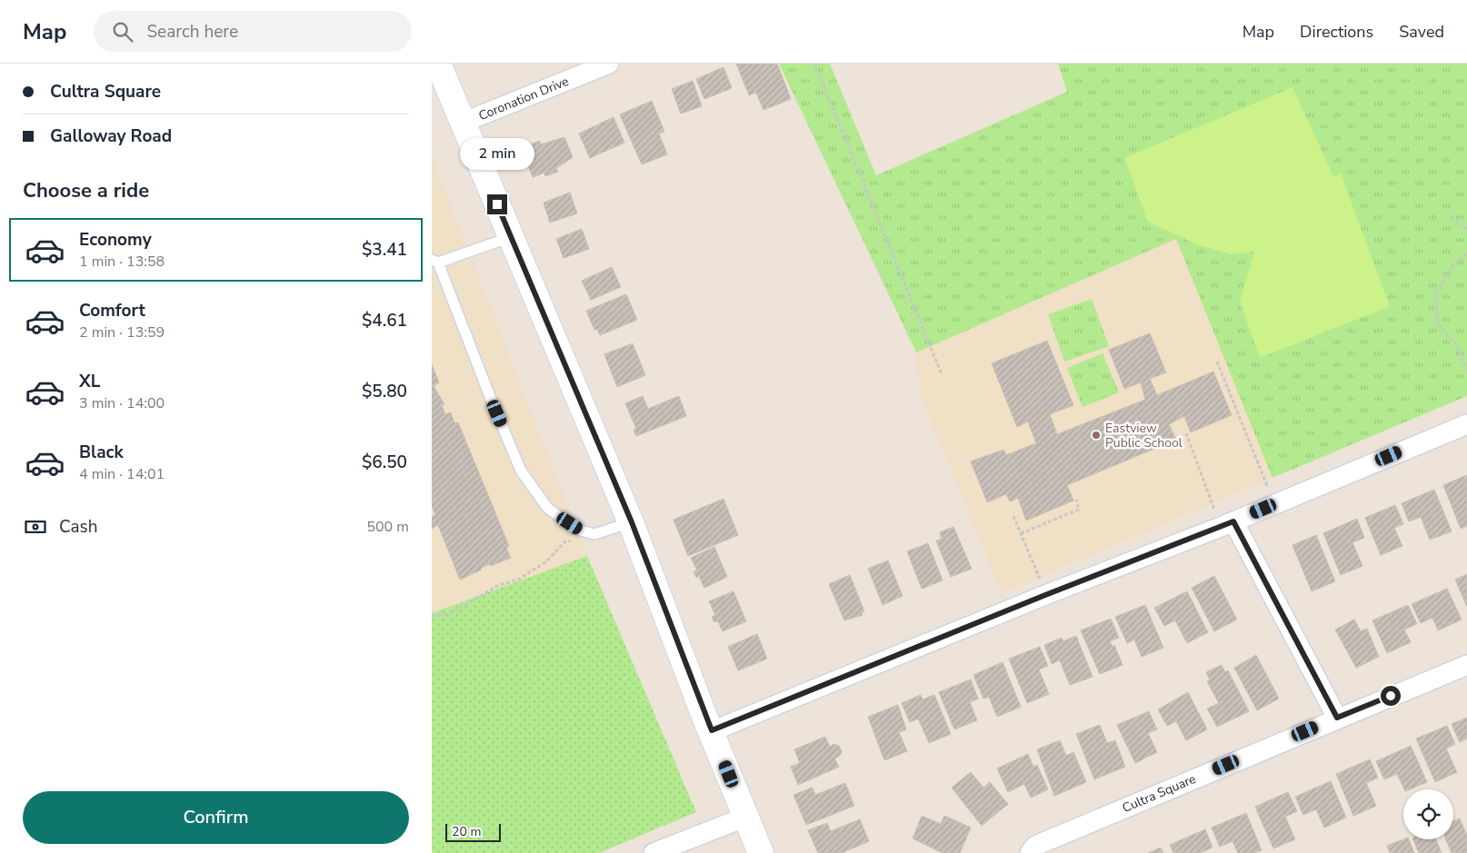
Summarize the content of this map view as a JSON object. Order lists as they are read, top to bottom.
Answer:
{
  "streets": {
    "street": ["Coronation Drive", "Cultra Square"]
  },
  "places": ["Eastview Public School"],
  "scale_bar": "20 m",
  "page": {
    "header": "Map",
    "search": "Search here",
    "nav": ["Map", "Directions", "Saved"],
    "banner": ["Cultra Square", "Galloway Road"],
    "bubble": "2 min",
    "heading": "Choose a ride",
    "list": [
      {
        "name": "Economy",
        "note": "1 min · 13:58",
        "value": "$3.41"
      },
      {
        "name": "Comfort",
        "note": "2 min · 13:59",
        "value": "$4.61"
      },
      {
        "name": "XL",
        "note": "3 min · 14:00",
        "value": "$5.80"
      },
      {
        "name": "Black",
        "note": "4 min · 14:01",
        "value": "$6.50"
      }
    ],
    "pay": ["Cash", "500 m"],
    "buttons": "Confirm",
    "scale": "20 m"
  }
}
